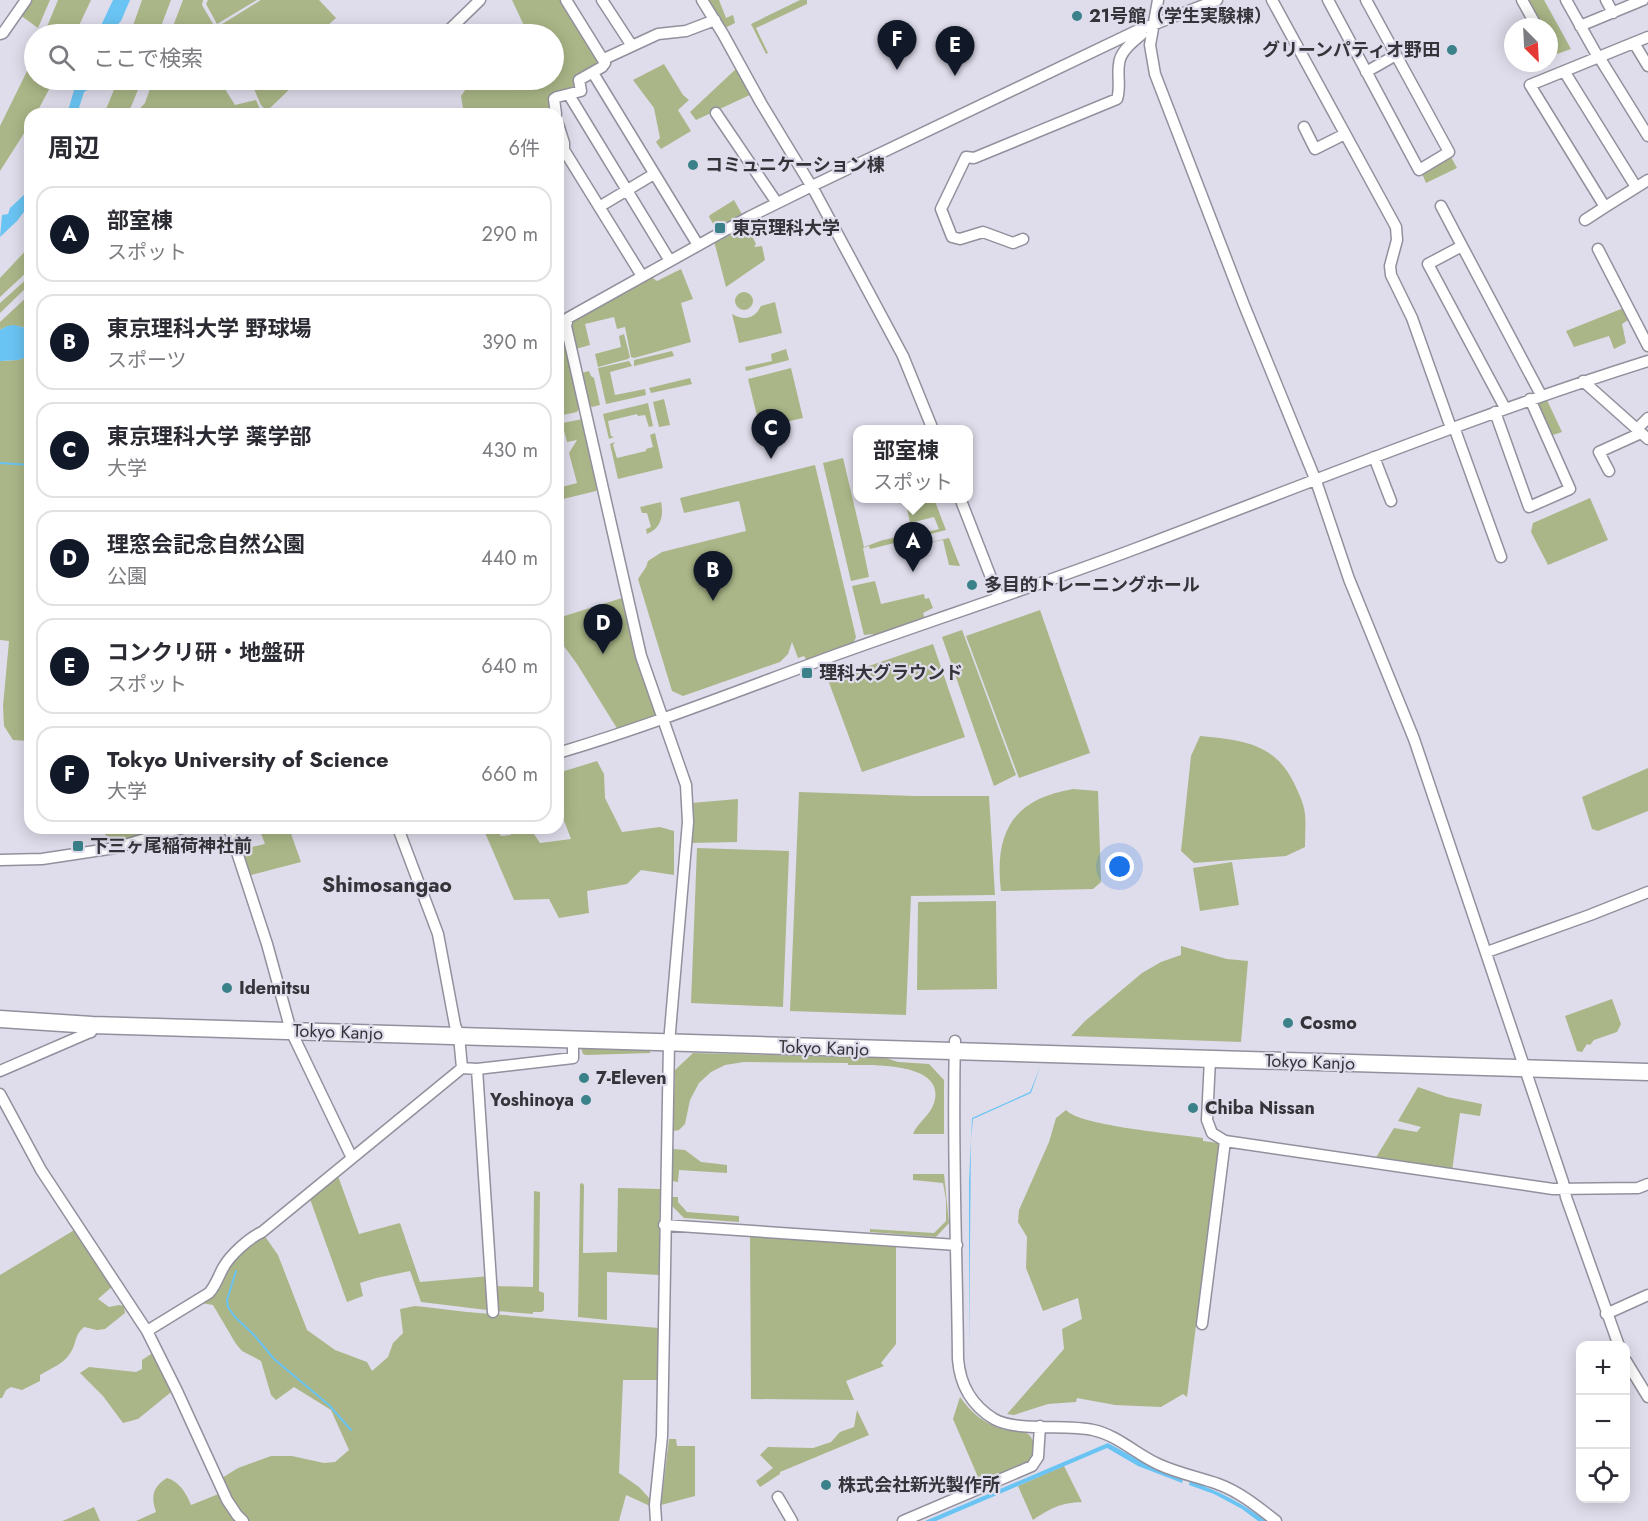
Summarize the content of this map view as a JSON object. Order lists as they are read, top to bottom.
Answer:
{
  "streets": {
    "highway": ["Tokyo Kanjo"]
  },
  "districts": ["Shimosangao"],
  "places": {
    "other": [
      "21号館（学生実験棟）",
      "グリーンパティオ野田",
      "コミュニケーション棟",
      "多目的トレーニングホール",
      "Idemitsu",
      "Cosmo",
      "7-Eleven",
      "Yoshinoya",
      "Chiba Nissan",
      "株式会社新光製作所"
    ],
    "transit": ["東京理科大学", "理科大グラウンド", "下三ヶ尾稲荷神社前"]
  },
  "north": "bottom right",
  "page": {
    "pins": [
      "F",
      "E",
      "C",
      "A",
      "B",
      "D"
    ],
    "search": "ここで検索",
    "heading": ["周辺", "6件"],
    "list": [
      {
        "mark": "A",
        "name": "部室棟",
        "note": "スポット",
        "value": "290 m"
      },
      {
        "mark": "B",
        "name": "東京理科大学 野球場",
        "note": "スポーツ",
        "value": "390 m"
      },
      {
        "mark": "C",
        "name": "東京理科大学 薬学部",
        "note": "大学",
        "value": "430 m"
      },
      {
        "mark": "D",
        "name": "理窓会記念自然公園",
        "note": "公園",
        "value": "440 m"
      },
      {
        "mark": "E",
        "name": "コンクリ研・地盤研",
        "note": "スポット",
        "value": "640 m"
      },
      {
        "mark": "F",
        "name": "Tokyo University of Science",
        "note": "大学",
        "value": "660 m"
      }
    ],
    "popup": ["部室棟", "スポット"],
    "map_buttons": ["+", "−"]
  }
}
